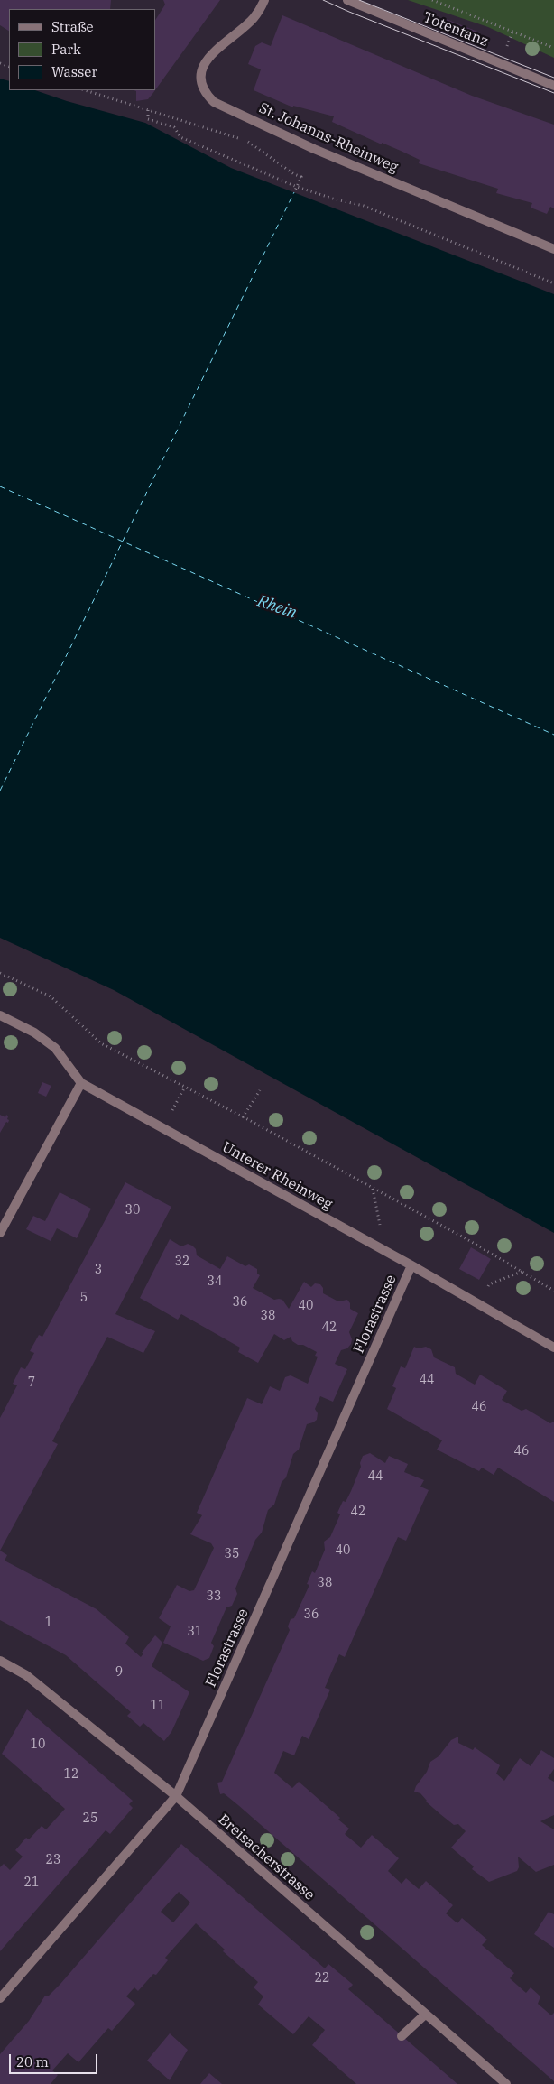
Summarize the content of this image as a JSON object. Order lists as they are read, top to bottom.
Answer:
{
  "streets": {
    "street": [
      "Totentanz",
      "St. Johanns-Rheinweg",
      "Unterer Rheinweg",
      "Florastrasse",
      "Breisacherstrasse"
    ]
  },
  "crossings": [
    ["Unterer Rheinweg", "Florastrasse"],
    ["Florastrasse", "Breisacherstrasse"]
  ],
  "water": ["Rhein"],
  "house_numbers": [
    "30",
    "32",
    "3",
    "34",
    "5",
    "36",
    "40",
    "38",
    "42",
    "44",
    "7",
    "46",
    "46",
    "44",
    "42",
    "40",
    "35",
    "38",
    "33",
    "36",
    "1",
    "31",
    "9",
    "11",
    "10",
    "12",
    "25",
    "23",
    "21",
    "22"
  ],
  "legend": ["Straße", "Park", "Wasser"],
  "scale_bar": "20 m"
}
